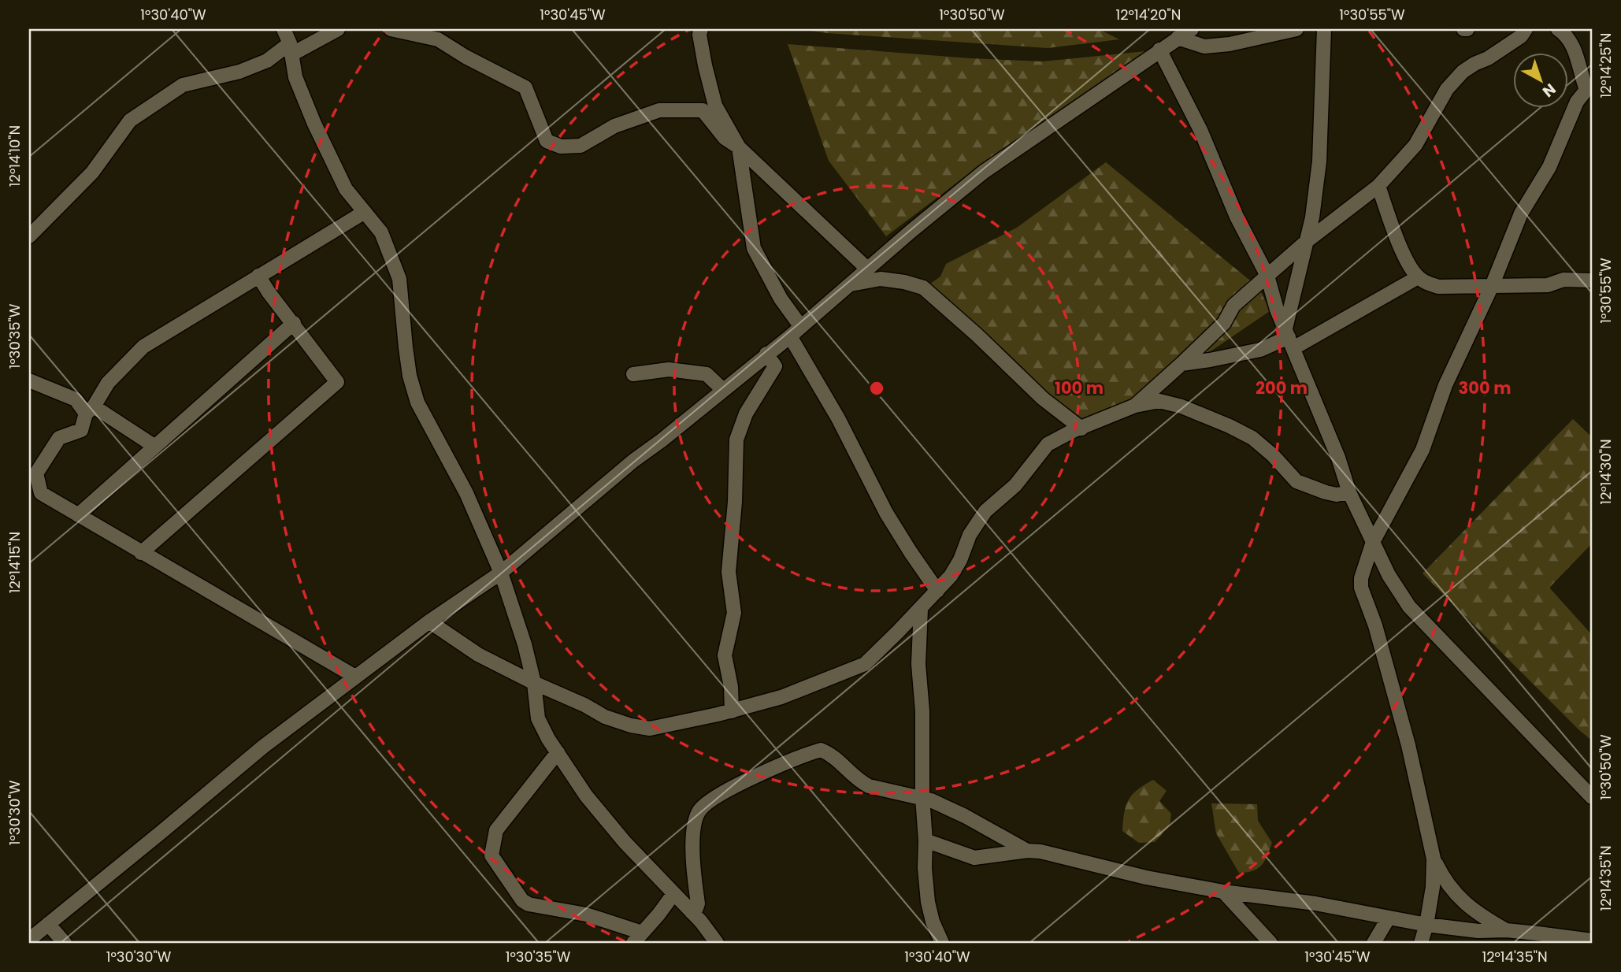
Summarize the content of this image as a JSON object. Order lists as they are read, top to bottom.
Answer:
{
  "north": "bottom right",
  "coordinates": [
    "1°30'40\"W",
    "1°30'45\"W",
    "1°30'50\"W",
    "12°14'20\"N",
    "1°30'55\"W",
    "12°14'25\"N",
    "12°14'10\"N",
    "1°30'35\"W",
    "12°14'30\"N",
    "12°14'15\"N",
    "1°30'30\"W",
    "12°14'35\"N"
  ],
  "rings": ["100 m", "200 m", "300 m"]
}
